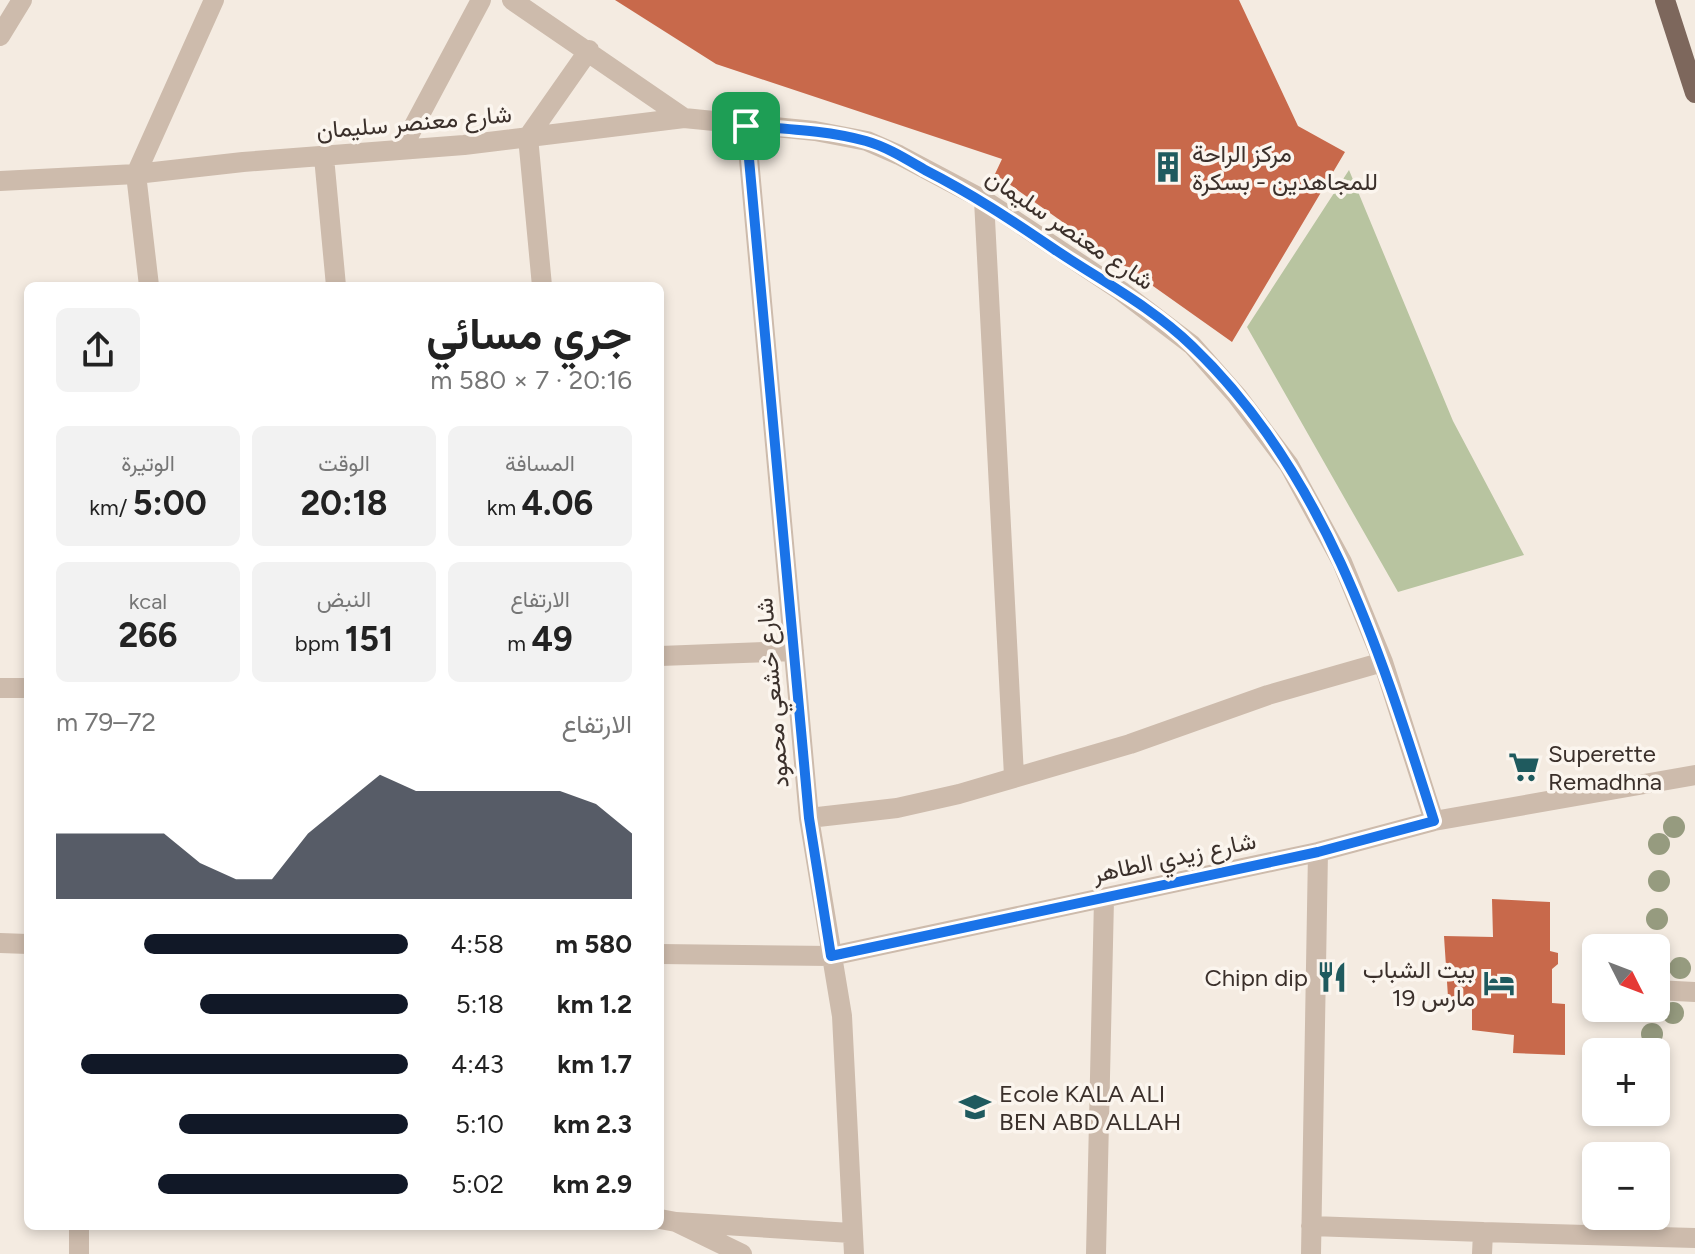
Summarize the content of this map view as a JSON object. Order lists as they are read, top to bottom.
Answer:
{
  "streets": {
    "street": ["شارع معنصر سليمان", "شارع خشعي محمود", "شارع زيدي الطاهر"]
  },
  "crossings": [
    ["شارع معنصر سليمان", "شارع خشعي محمود"],
    ["شارع معنصر سليمان", "شارع زيدي الطاهر"],
    ["شارع خشعي محمود", "شارع زيدي الطاهر"]
  ],
  "places": {
    "building": ["مركز الراحة للمجاهدين - بسكرة"],
    "supermarket": ["Superette Remadhna"],
    "restaurant": ["Chipn dip"],
    "hotel": ["بيت الشباب 19 مارس"],
    "school or university": ["Ecole KALA ALI BEN ABD ALLAH"]
  },
  "north": "bottom right",
  "page": {
    "heading": ["جري مسائي", "20:16 · 7 × 580 m"],
    "stats": [
      ["المسافة", "4.06 km"],
      ["الوقت", "20:18"],
      ["الوتيرة", "5:00 /km"],
      ["الارتفاع", "49 m"],
      ["النبض", "151 bpm"],
      ["kcal", "266"]
    ],
    "chart": ["الارتفاع", "72–79 m"],
    "list": [
      {
        "name": "580 m",
        "note": "4:58"
      },
      {
        "name": "1.2 km",
        "note": "5:18"
      },
      {
        "name": "1.7 km",
        "note": "4:43"
      },
      {
        "name": "2.3 km",
        "note": "5:10"
      },
      {
        "name": "2.9 km",
        "note": "5:02"
      }
    ],
    "map_buttons": ["+", "−"]
  }
}
